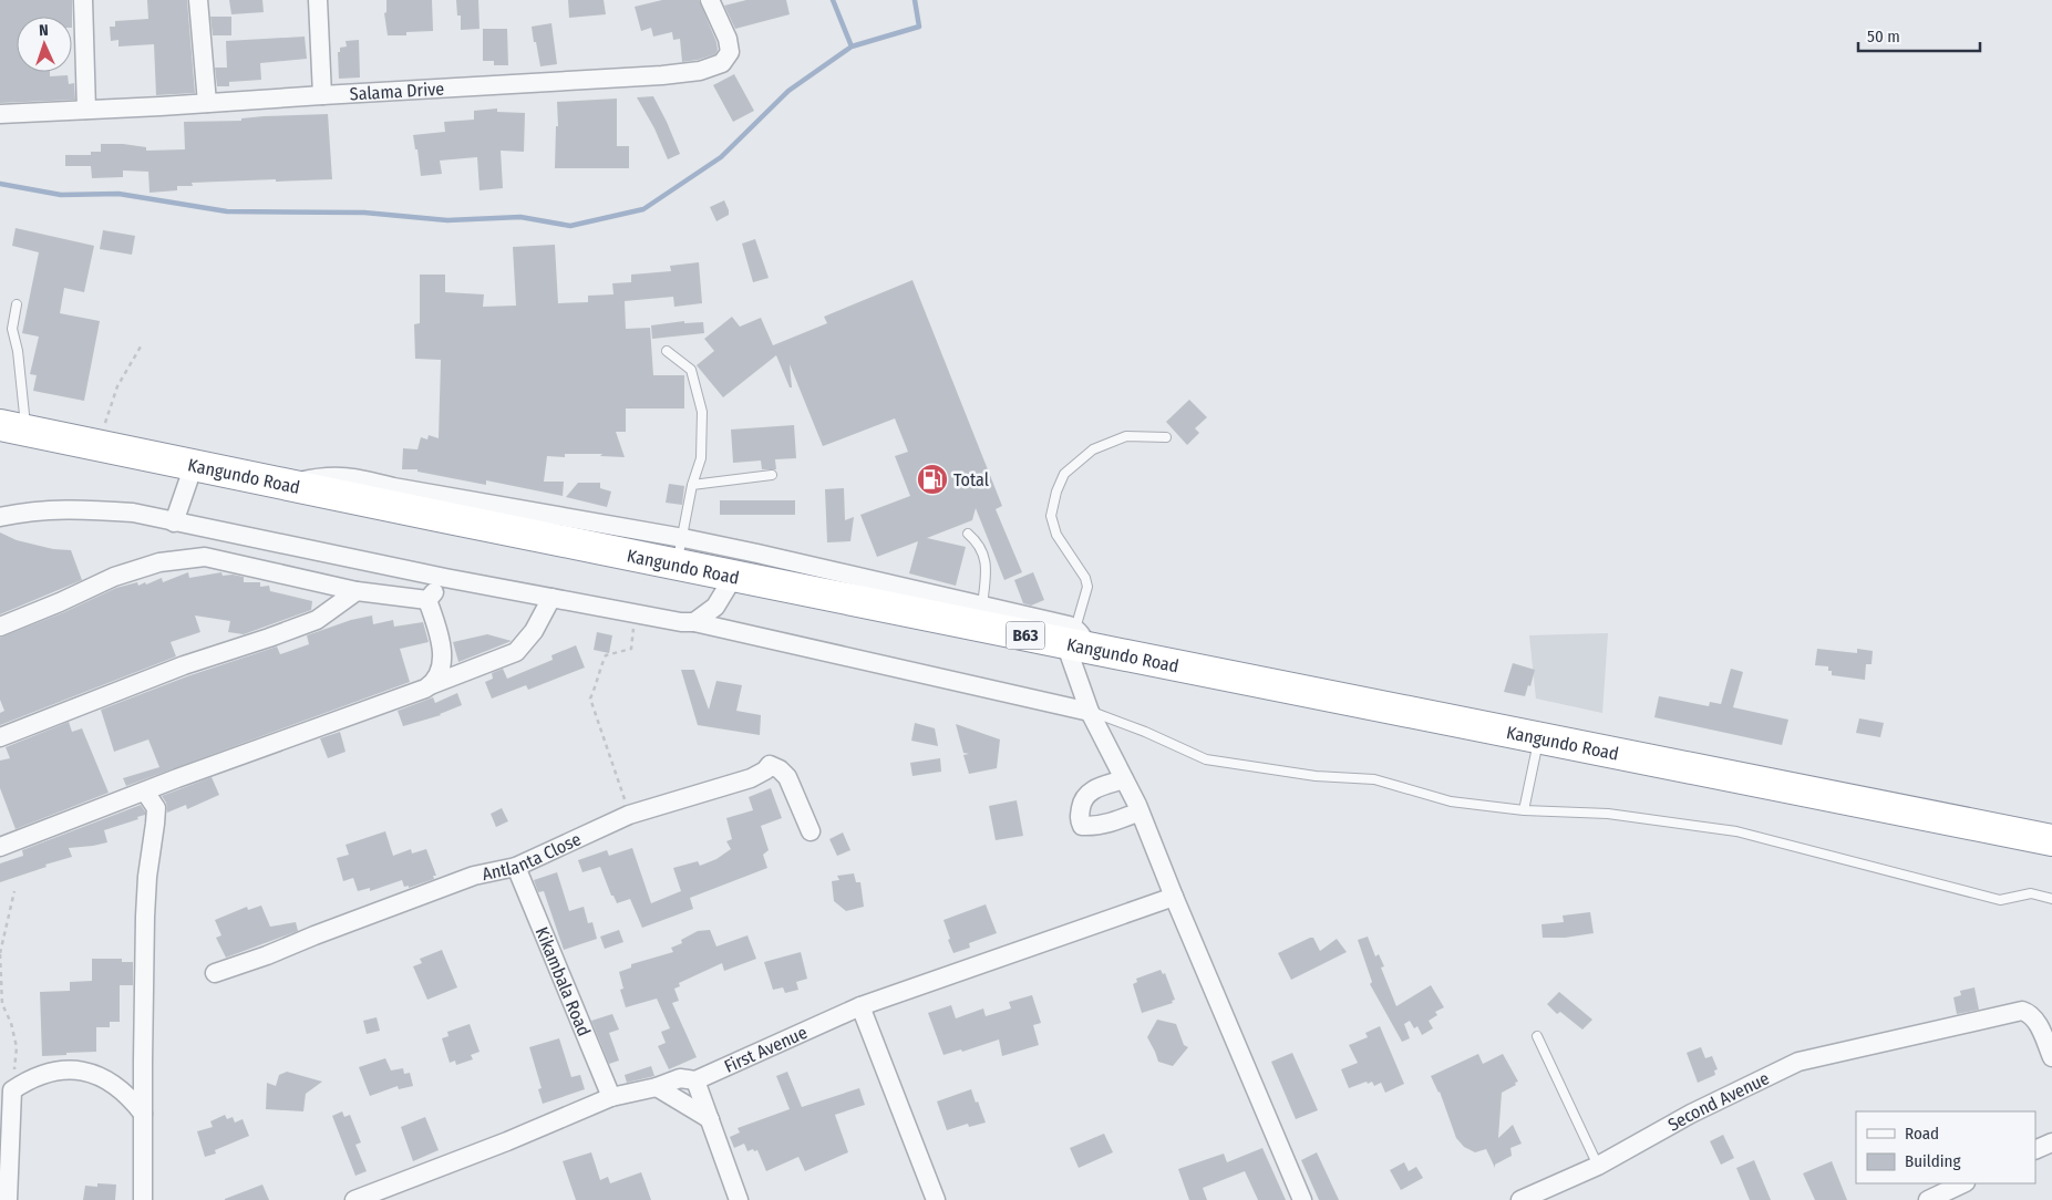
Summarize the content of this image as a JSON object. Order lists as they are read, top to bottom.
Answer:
{
  "streets": {
    "highway": ["Kangundo Road", "B63"],
    "street": [
      "Salama Drive",
      "Antlanta Close",
      "Kikambala Road",
      "First Avenue",
      "Second Avenue"
    ]
  },
  "crossings": [
    ["Antlanta Close", "Kikambala Road"],
    ["Kikambala Road", "First Avenue"]
  ],
  "places": {
    "fuel station": ["Total"]
  },
  "legend": ["Road", "Building"],
  "scale_bar": "50 m",
  "north": "top"
}
